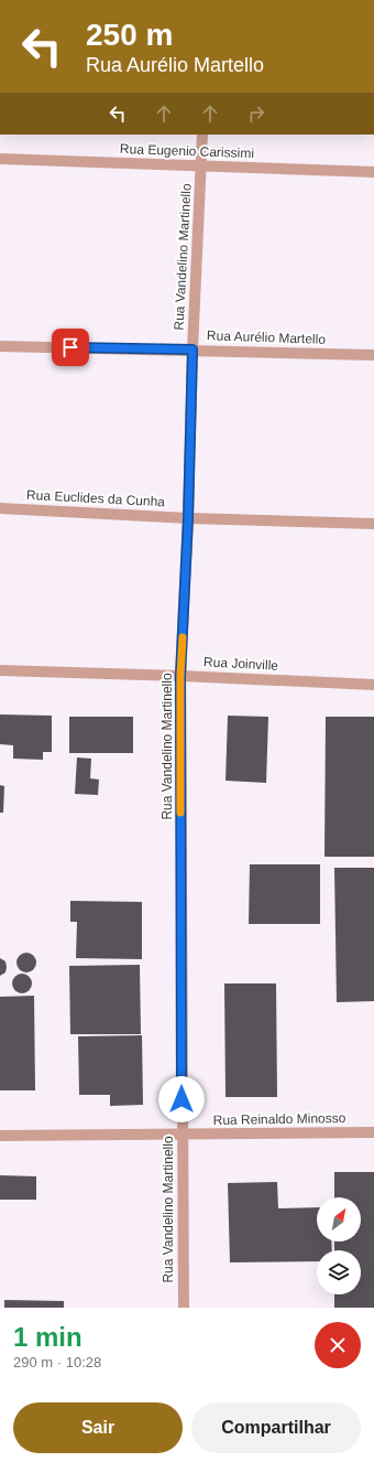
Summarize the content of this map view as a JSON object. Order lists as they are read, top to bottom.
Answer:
{
  "streets": {
    "street": [
      "Rua Eugenio Carissimi",
      "Rua Vandelino Martinello",
      "Rua Aurélio Martello",
      "Rua Euclides da Cunha",
      "Rua Joinville",
      "Rua Reinaldo Minosso"
    ]
  },
  "crossings": [
    ["Rua Eugenio Carissimi", "Rua Vandelino Martinello"],
    ["Rua Vandelino Martinello", "Rua Aurélio Martello"],
    ["Rua Vandelino Martinello", "Rua Euclides da Cunha"],
    ["Rua Vandelino Martinello", "Rua Joinville"],
    ["Rua Vandelino Martinello", "Rua Reinaldo Minosso"]
  ],
  "north": "top right",
  "page": {
    "turn": ["250 m", "Rua Aurélio Martello"],
    "heading": ["1 min", "290 m · 10:28"],
    "buttons": ["Sair", "Compartilhar"]
  }
}
